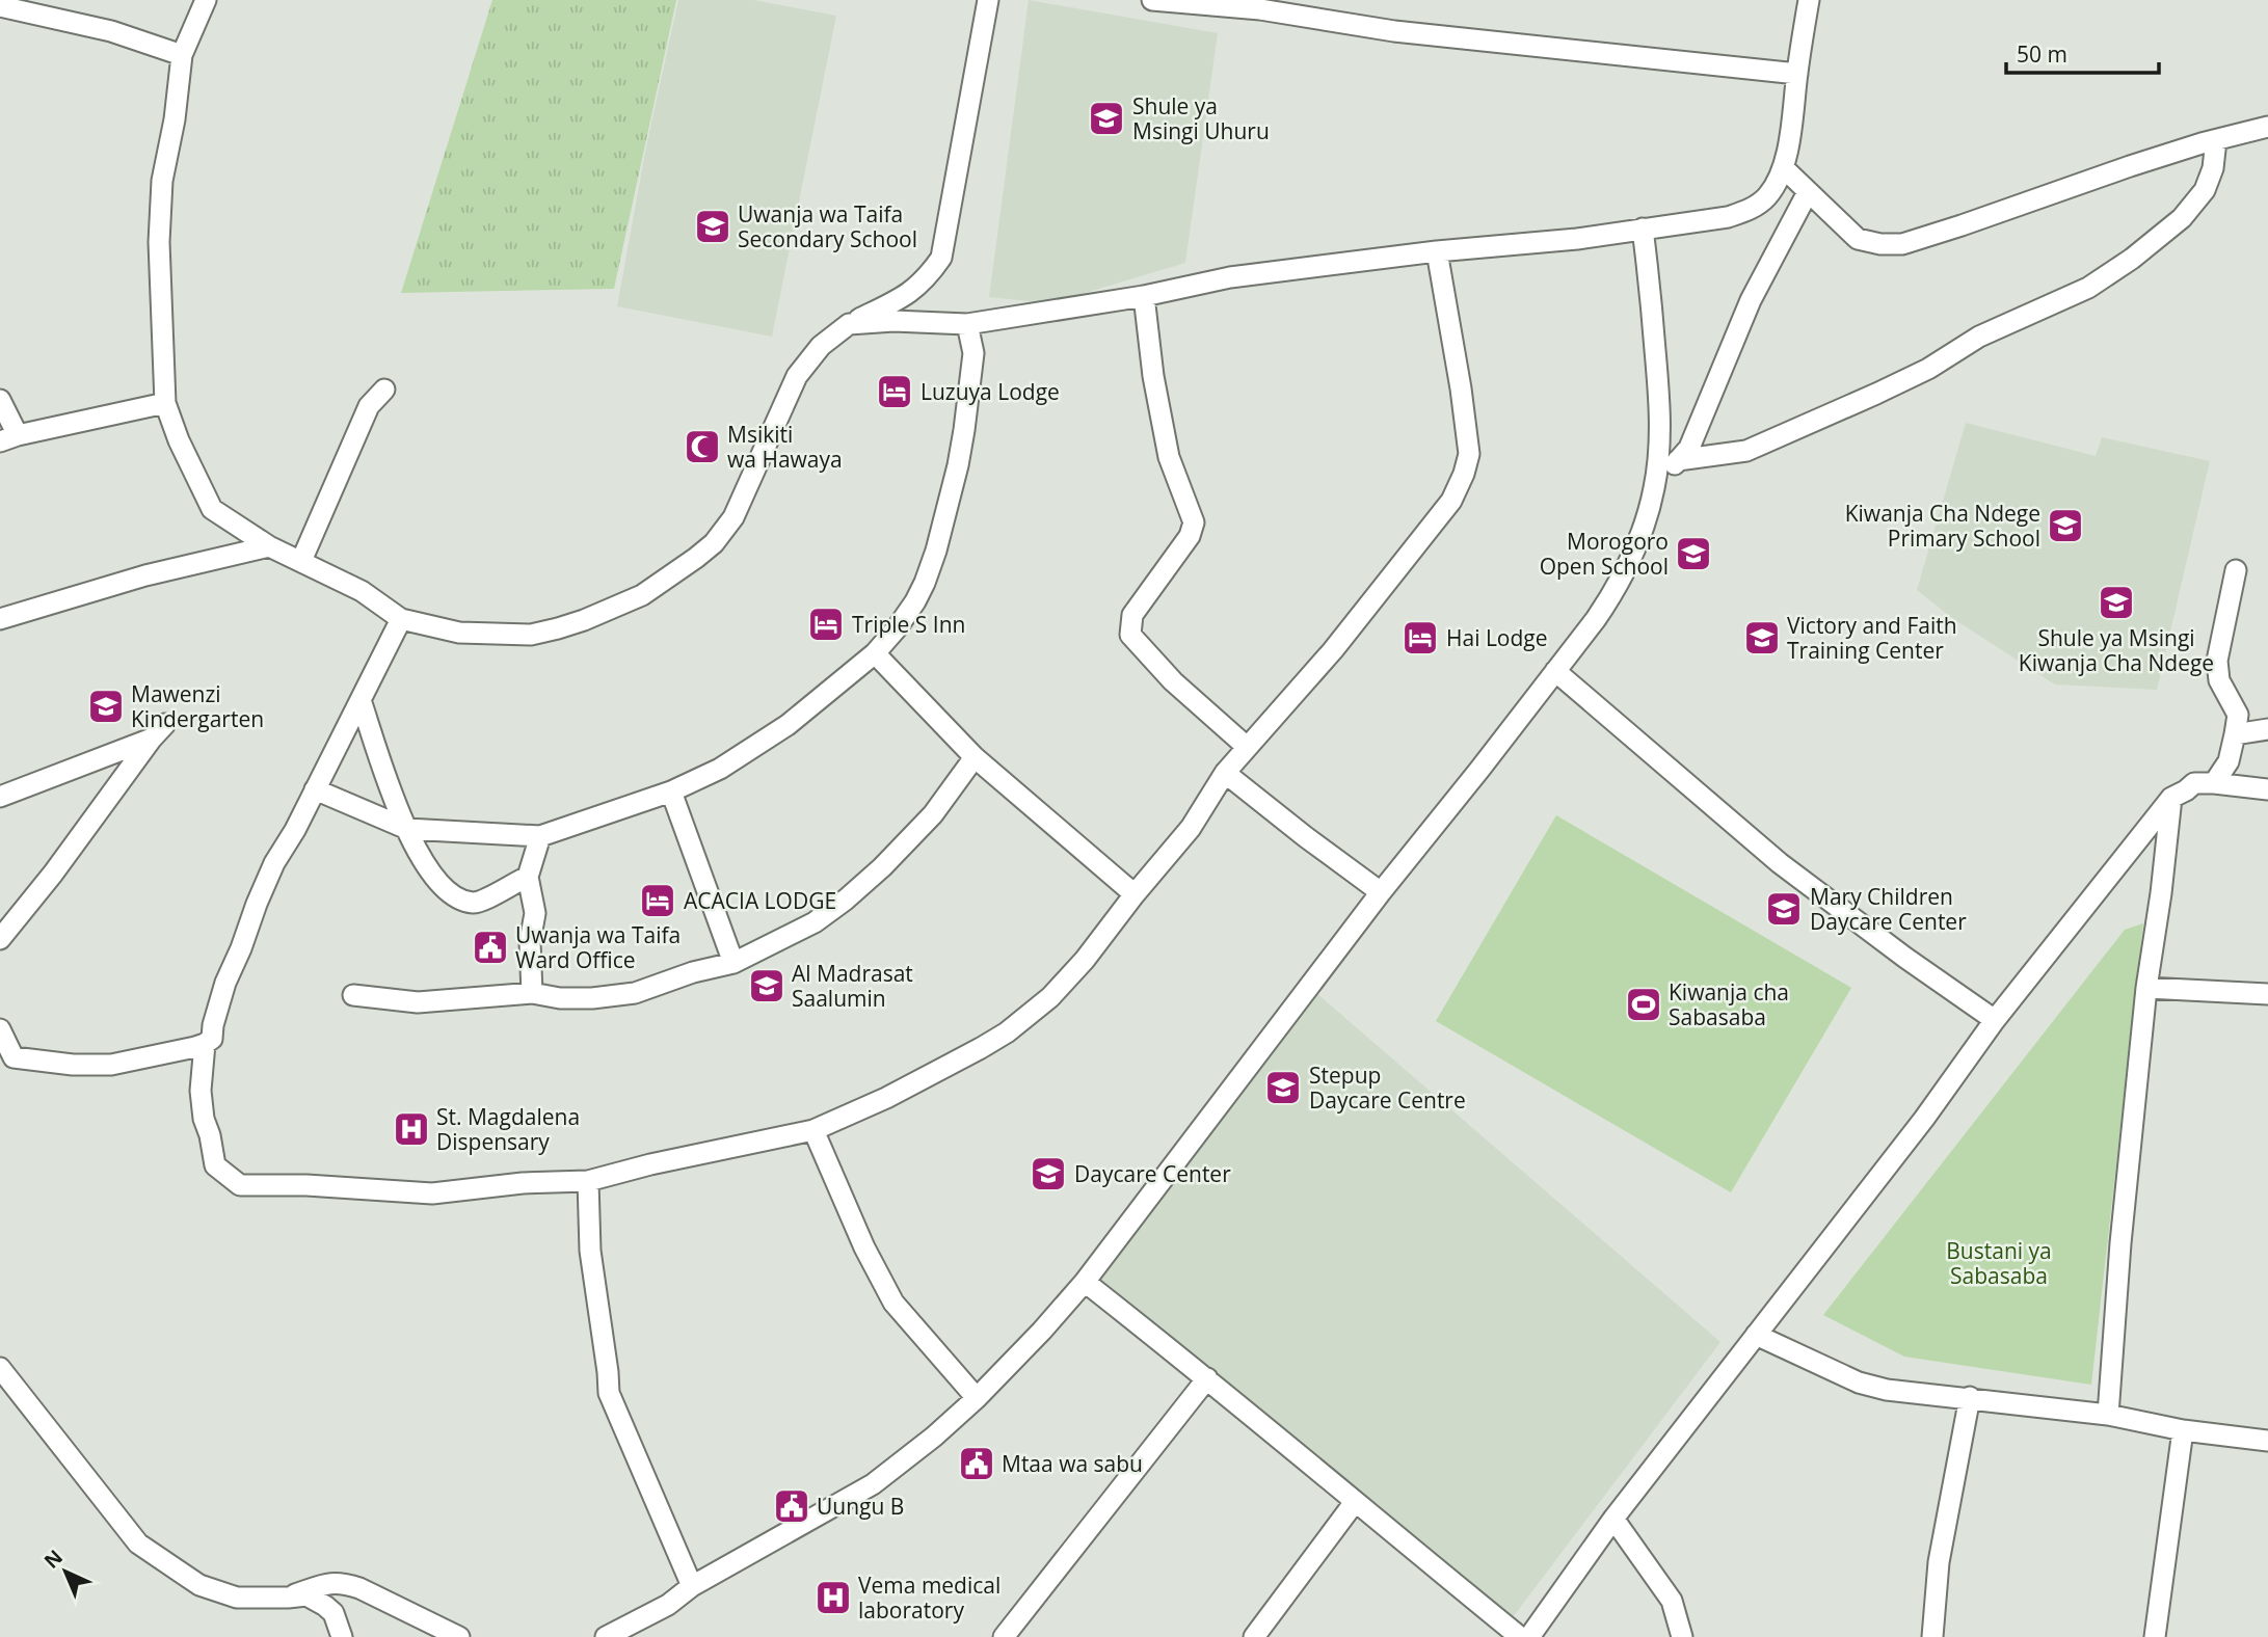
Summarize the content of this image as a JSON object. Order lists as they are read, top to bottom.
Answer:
{
  "parks": ["Bustani ya Sabasaba"],
  "places": {
    "school or university": [
      "Shule ya Msingi Uhuru",
      "Uwanja wa Taifa Secondary School",
      "Kiwanja Cha Ndege Primary School",
      "Morogoro Open School",
      "Shule ya Msingi Kiwanja Cha Ndege",
      "Victory and Faith Training Center",
      "Mawenzi Kindergarten",
      "Mary Children Daycare Center",
      "Al Madrasat Saalumin",
      "Stepup Daycare Centre",
      "Daycare Center"
    ],
    "hotel": [
      "Luzuya Lodge",
      "Triple S Inn",
      "Hai Lodge",
      "ACACIA LODGE"
    ],
    "mosque": ["Msikiti wa Hawaya"],
    "public building": ["Uwanja wa Taifa Ward Office", "Mtaa wa sabu", "Uungu B"],
    "sports": ["Kiwanja cha Sabasaba"],
    "hospital": ["St. Magdalena Dispensary", "Vema medical laboratory"]
  },
  "scale_bar": "50 m",
  "north": "top left"
}
